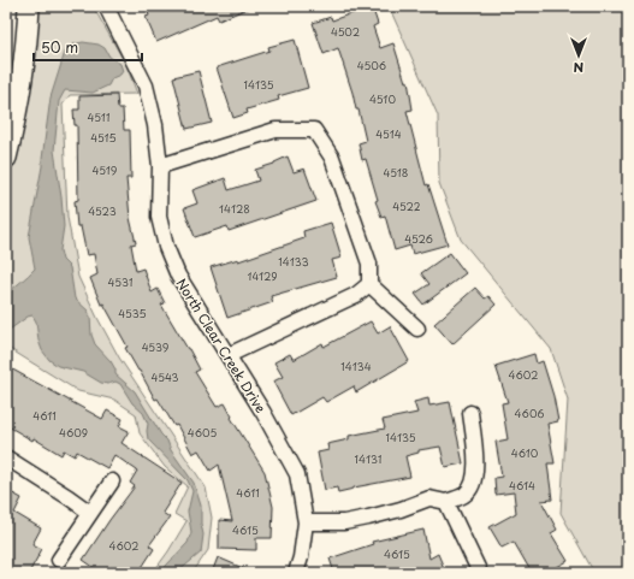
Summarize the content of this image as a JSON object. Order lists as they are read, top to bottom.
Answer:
{
  "streets": {
    "street": ["North Clear Creek Drive"]
  },
  "house_numbers": [
    "4502",
    "4506",
    "14135",
    "4510",
    "4511",
    "4514",
    "4515",
    "4519",
    "4518",
    "4522",
    "14128",
    "4523",
    "4526",
    "14133",
    "14129",
    "4531",
    "4535",
    "4539",
    "14134",
    "4602",
    "4543",
    "4606",
    "4611",
    "4609",
    "4605",
    "14135",
    "4610",
    "14131",
    "4614",
    "4611",
    "4615",
    "4602",
    "4615"
  ],
  "scale_bar": "50 m",
  "north": "bottom"
}
